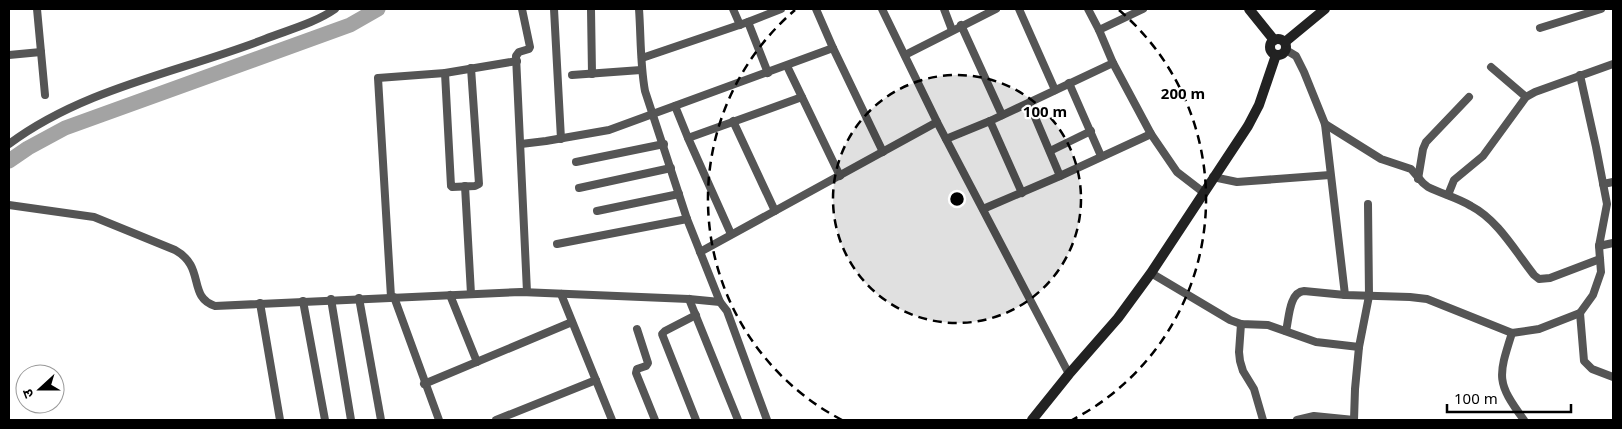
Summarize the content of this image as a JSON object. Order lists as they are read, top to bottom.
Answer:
{
  "scale_bar": "100 m",
  "north": "left",
  "rings": ["200 m", "100 m"]
}
